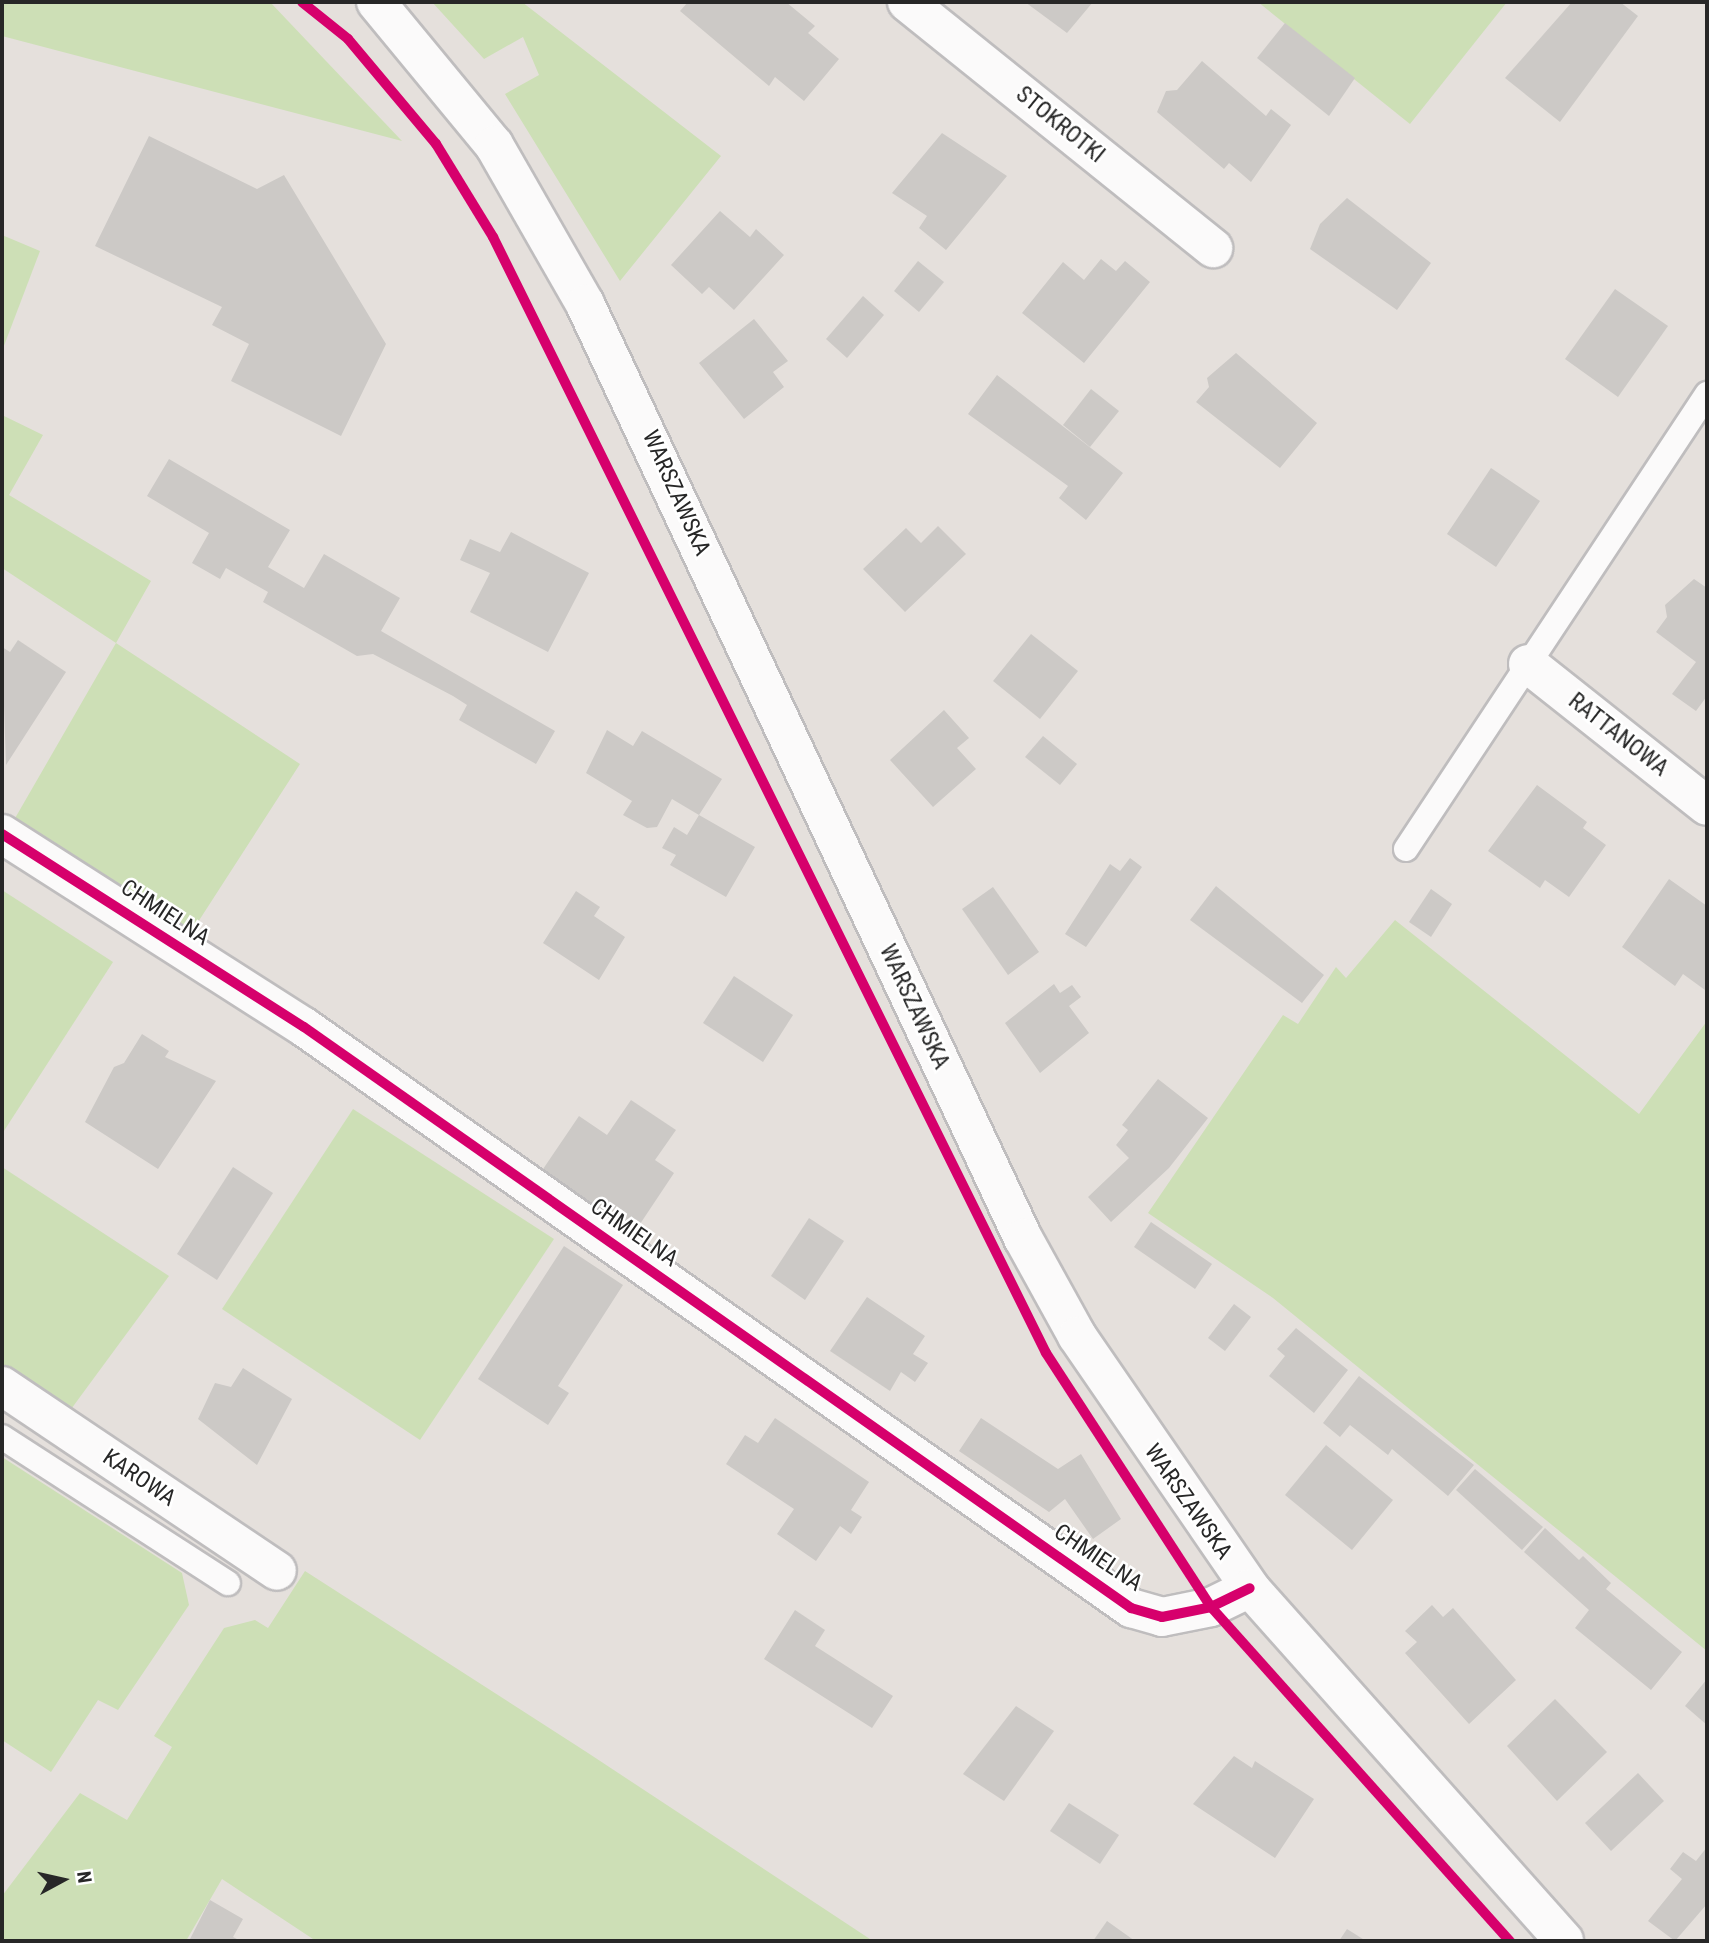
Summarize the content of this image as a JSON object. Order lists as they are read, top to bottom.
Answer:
{
  "streets": {
    "street": [
      "STOKROTKI",
      "WARSZAWSKA",
      "RATTANOWA",
      "CHMIELNA",
      "KAROWA"
    ]
  },
  "crossings": [
    ["WARSZAWSKA", "CHMIELNA"]
  ],
  "north": "right"
}
